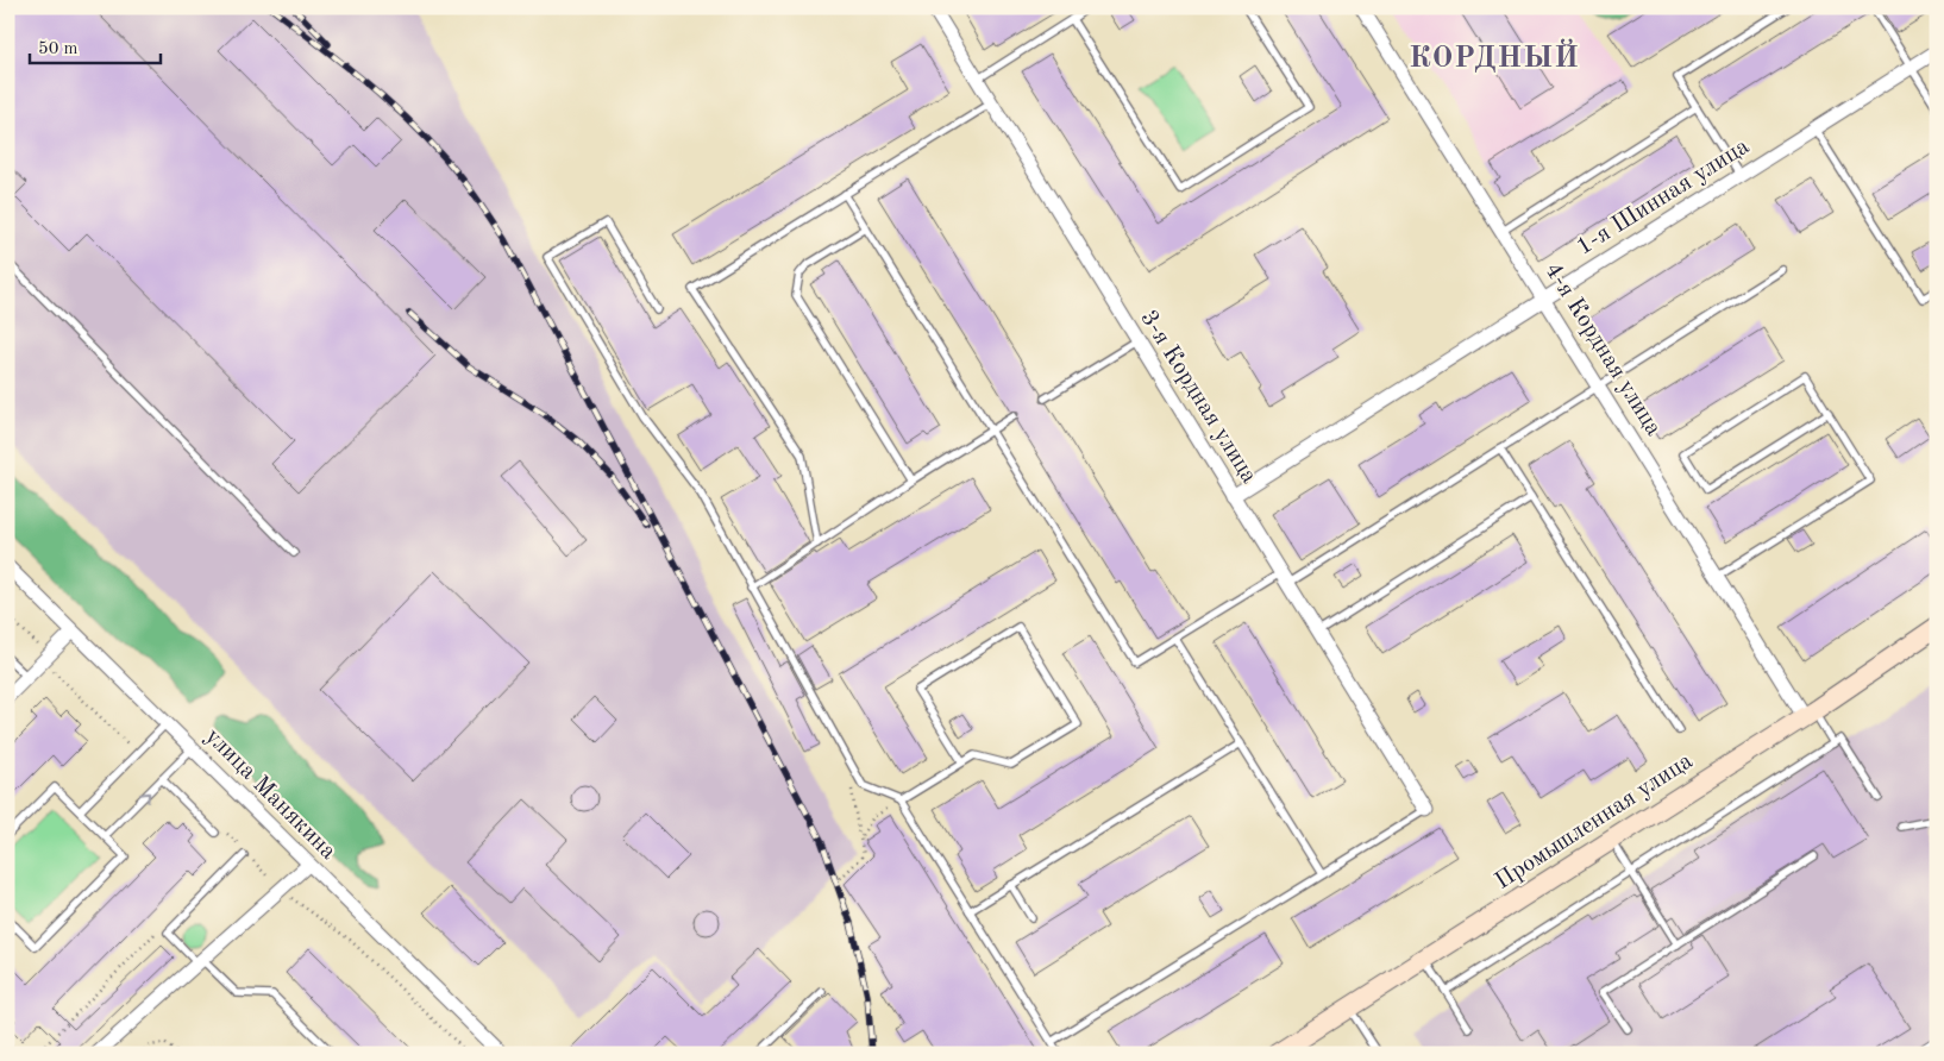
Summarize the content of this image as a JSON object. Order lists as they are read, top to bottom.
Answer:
{
  "streets": {
    "main road": ["Промышленная улица"],
    "street": [
      "1-я Шинная улица",
      "4-я Кордная улица",
      "3-я Кордная улица",
      "улица Манякина"
    ]
  },
  "crossings": [
    ["1-я Шинная улица", "4-я Кордная улица"],
    ["1-я Шинная улица", "3-я Кордная улица"],
    ["4-я Кордная улица", "Промышленная улица"]
  ],
  "districts": ["КОРДНЫЙ"],
  "scale_bar": "50 m"
}
